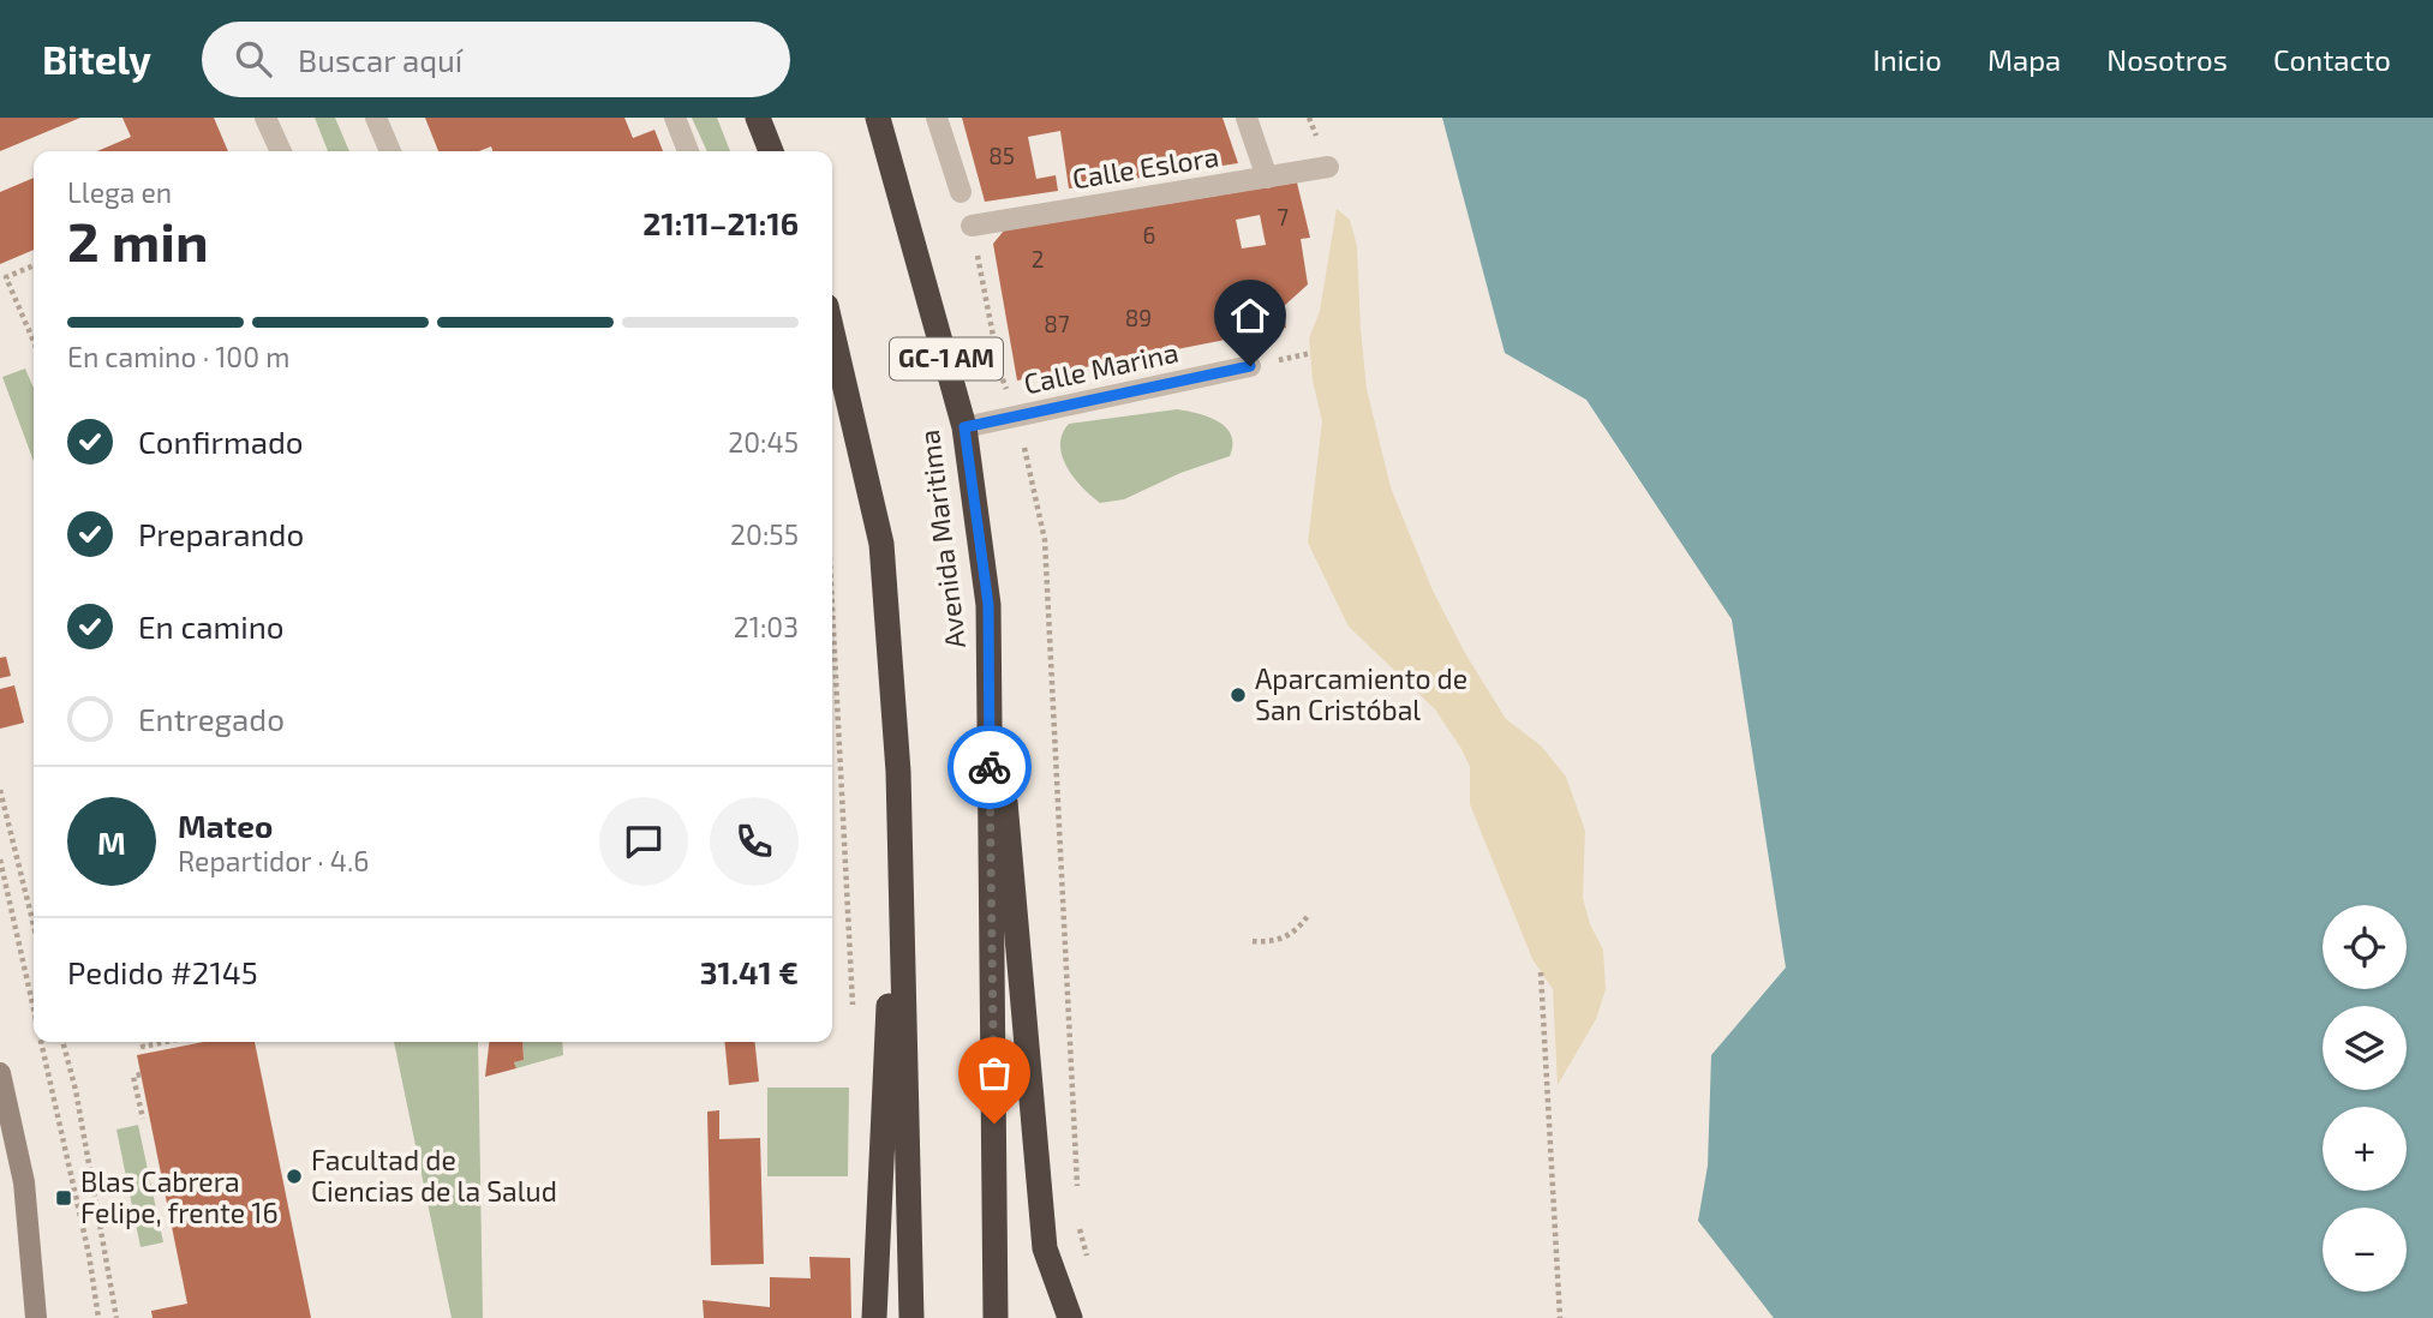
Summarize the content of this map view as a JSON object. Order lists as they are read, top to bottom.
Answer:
{
  "streets": {
    "highway": ["GC-1 AM", "Avenida Maritima"],
    "street": ["Calle Eslora", "Calle Marina"]
  },
  "crossings": [
    ["Calle Marina", "Avenida Maritima"]
  ],
  "places": {
    "other": ["Aparcamiento de San Cristóbal", "Facultad de Ciencias de la Salud"],
    "transit": ["Blas Cabrera Felipe, frente 16"]
  },
  "house_numbers": [
    "85",
    "7",
    "6",
    "2",
    "89",
    "87"
  ],
  "page": {
    "header": "Bitely",
    "search": "Buscar aquí",
    "nav": [
      "Inicio",
      "Mapa",
      "Nosotros",
      "Contacto"
    ],
    "heading": ["2 min", "Llega en", "21:11–21:16"],
    "panel": [
      "Mateo",
      "Repartidor · 4.6",
      "Pedido #2145",
      "31.41 €"
    ],
    "bar": "En camino · 100 m",
    "list": [
      ["Confirmado", "20:45"],
      ["Preparando", "20:55"],
      ["En camino", "21:03"],
      "Entregado"
    ],
    "round": "M",
    "map_buttons": ["+", "−"]
  }
}
